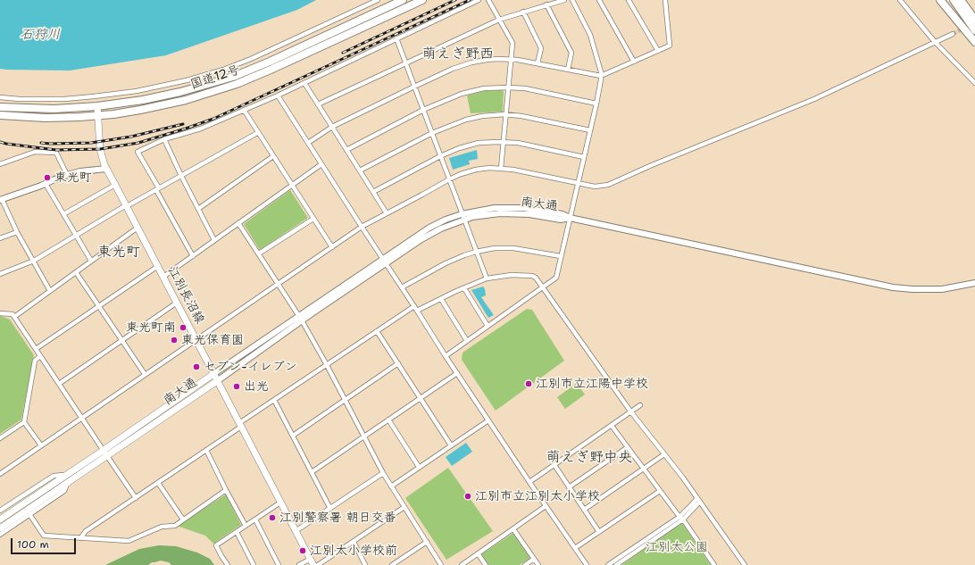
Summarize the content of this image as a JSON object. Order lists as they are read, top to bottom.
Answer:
{
  "streets": {
    "highway": ["国道12号"],
    "main road": ["南大通", "江別長沼線"]
  },
  "crossings": [
    ["国道12号", "江別長沼線"],
    ["南大通", "江別長沼線"]
  ],
  "districts": ["萌えぎ野西", "東光町", "萌えぎ野中央"],
  "water": ["石狩川"],
  "parks": ["江別太公園"],
  "places": [
    "東光町",
    "東光町南",
    "東光保育園",
    "セブン-イレブン",
    "江別市立江陽中学校",
    "出光",
    "江別市立江別太小学校",
    "江別警察署 朝日交番",
    "江別太小学校前"
  ],
  "scale_bar": "100 m"
}
